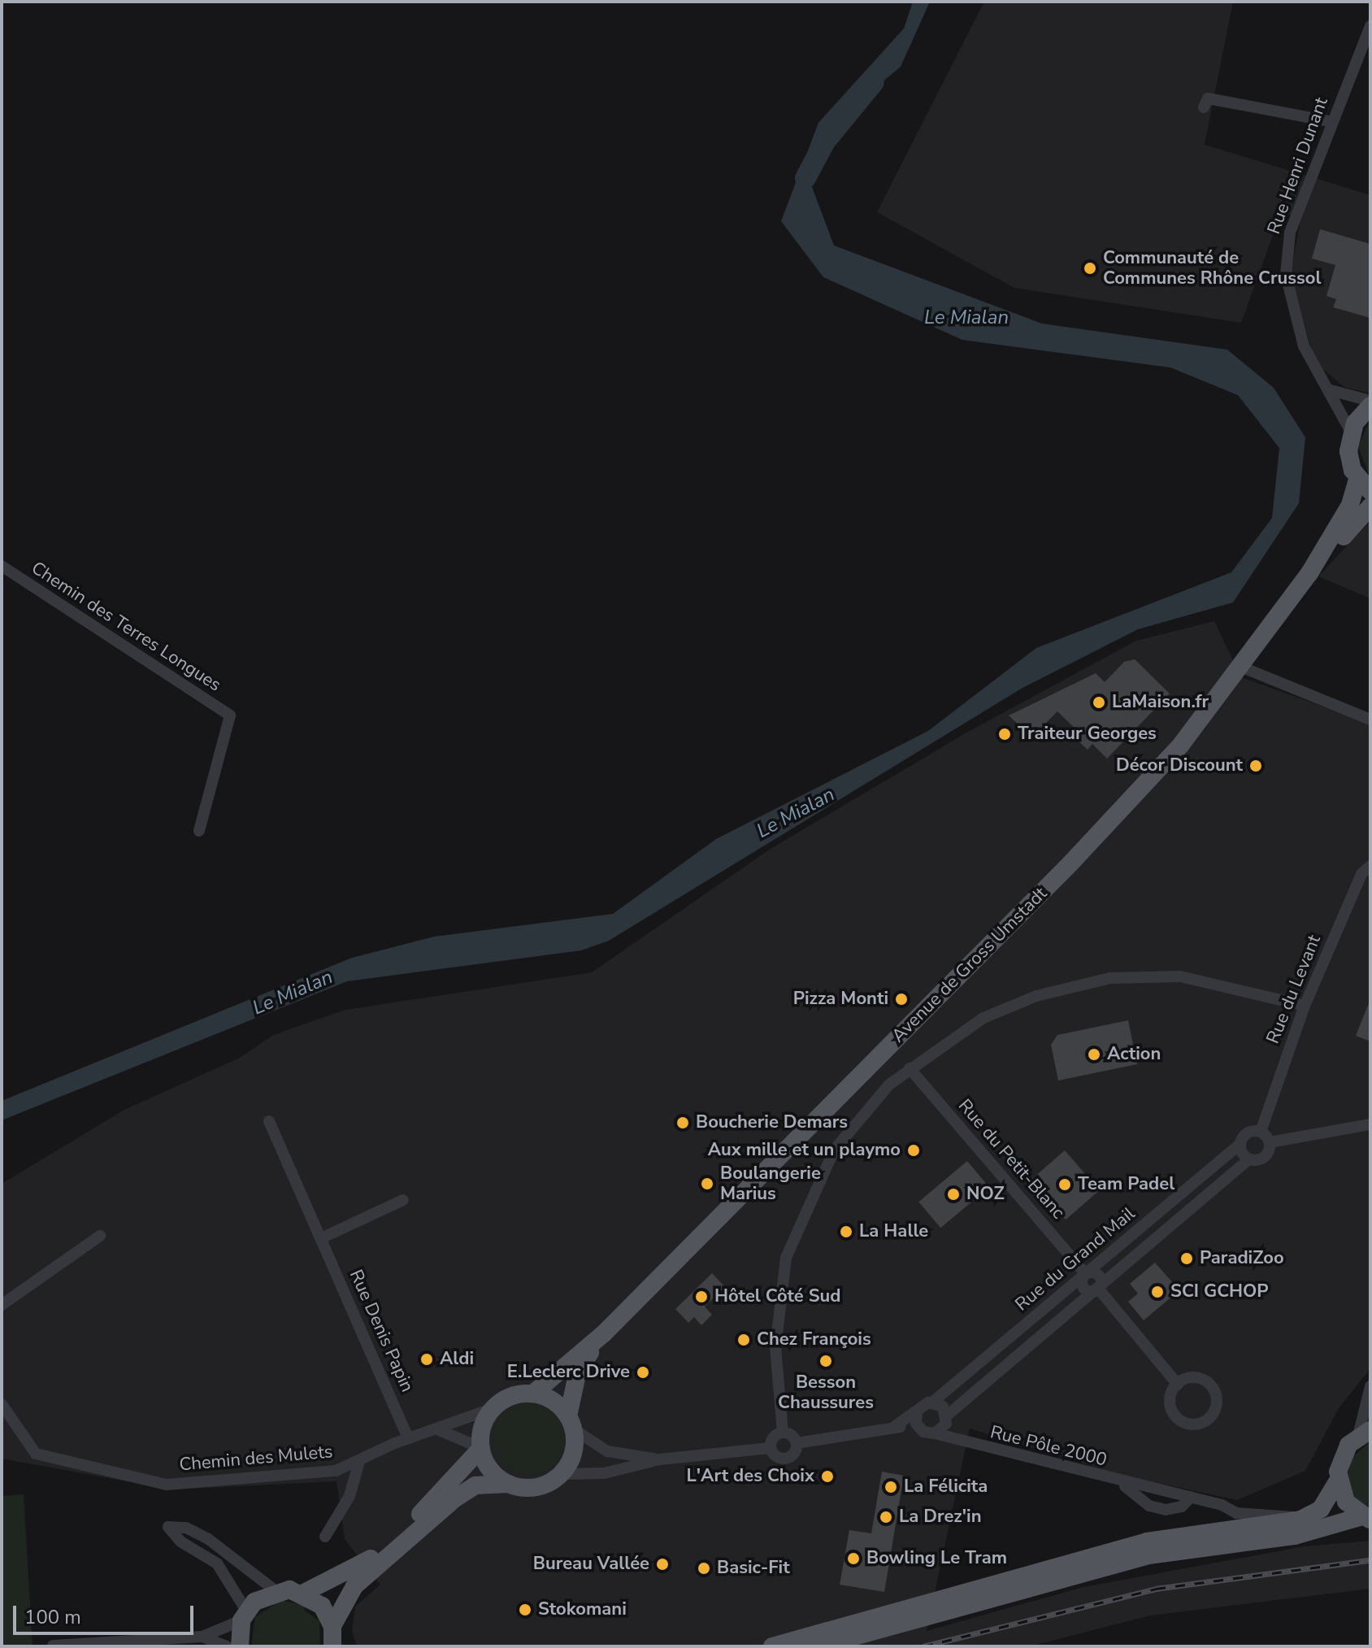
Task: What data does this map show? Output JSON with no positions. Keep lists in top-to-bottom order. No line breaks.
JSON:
{"streets":{"main road":["Avenue de Gross Umstadt"],"street":["Rue Henri Dunant","Chemin des Terres Longues","Rue du Levant","Rue du Petit-Blanc","Rue du Grand Mail","Rue Denis Papin","Rue Pôle 2000","Chemin des Mulets"]},"crossings":[["Avenue de Gross Umstadt","Chemin des Mulets"],["Rue du Levant","Rue du Grand Mail"],["Rue du Petit-Blanc","Rue du Grand Mail"],["Rue du Grand Mail","Rue Pôle 2000"],["Rue Denis Papin","Chemin des Mulets"]],"water":["Le Mialan"],"places":["Communauté de Communes Rhône Crussol","LaMaison.fr","Traiteur Georges","Décor Discount","Pizza Monti","Action","Boucherie Demars","Aux mille et un playmo","Boulangerie Marius","Team Padel","NOZ","La Halle","ParadiZoo","SCI GCHOP","Hôtel Côté Sud","Chez François","Aldi","Besson Chaussures","E.Leclerc Drive","L'Art des Choix","La Félicita","La Drez'in","Bowling Le Tram","Bureau Vallée","Basic-Fit","Stokomani"],"scale_bar":"100 m"}
